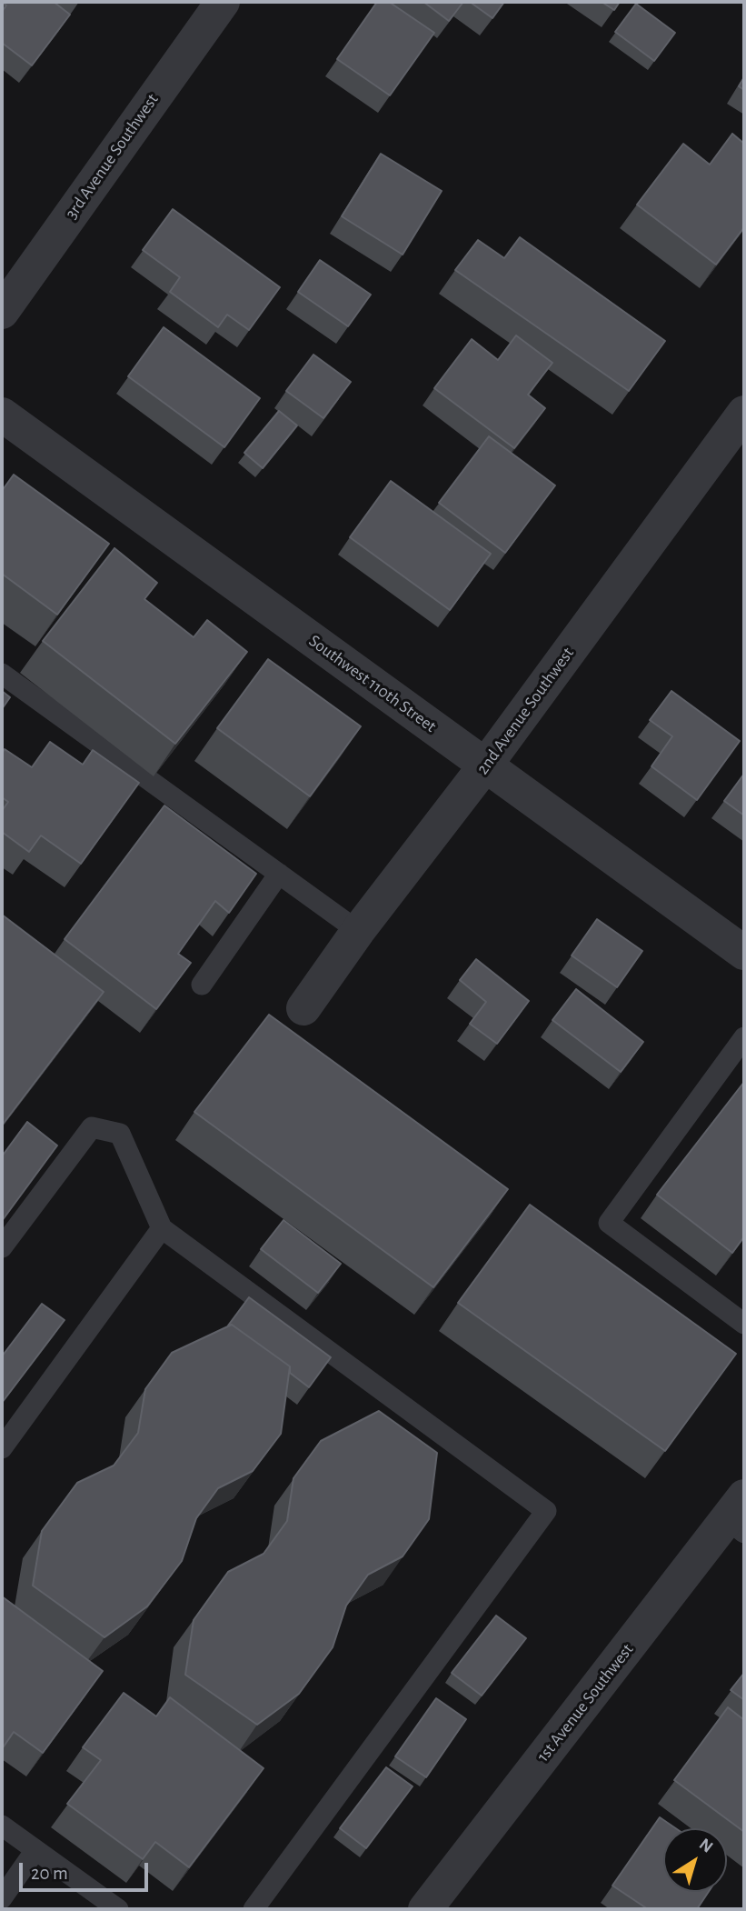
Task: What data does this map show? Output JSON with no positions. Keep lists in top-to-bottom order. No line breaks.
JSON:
{"streets":{"street":["3rd Avenue Southwest","Southwest 110th Street","2nd Avenue Southwest","1st Avenue Southwest"]},"crossings":[["Southwest 110th Street","2nd Avenue Southwest"]],"scale_bar":"20 m","north":"top right"}
